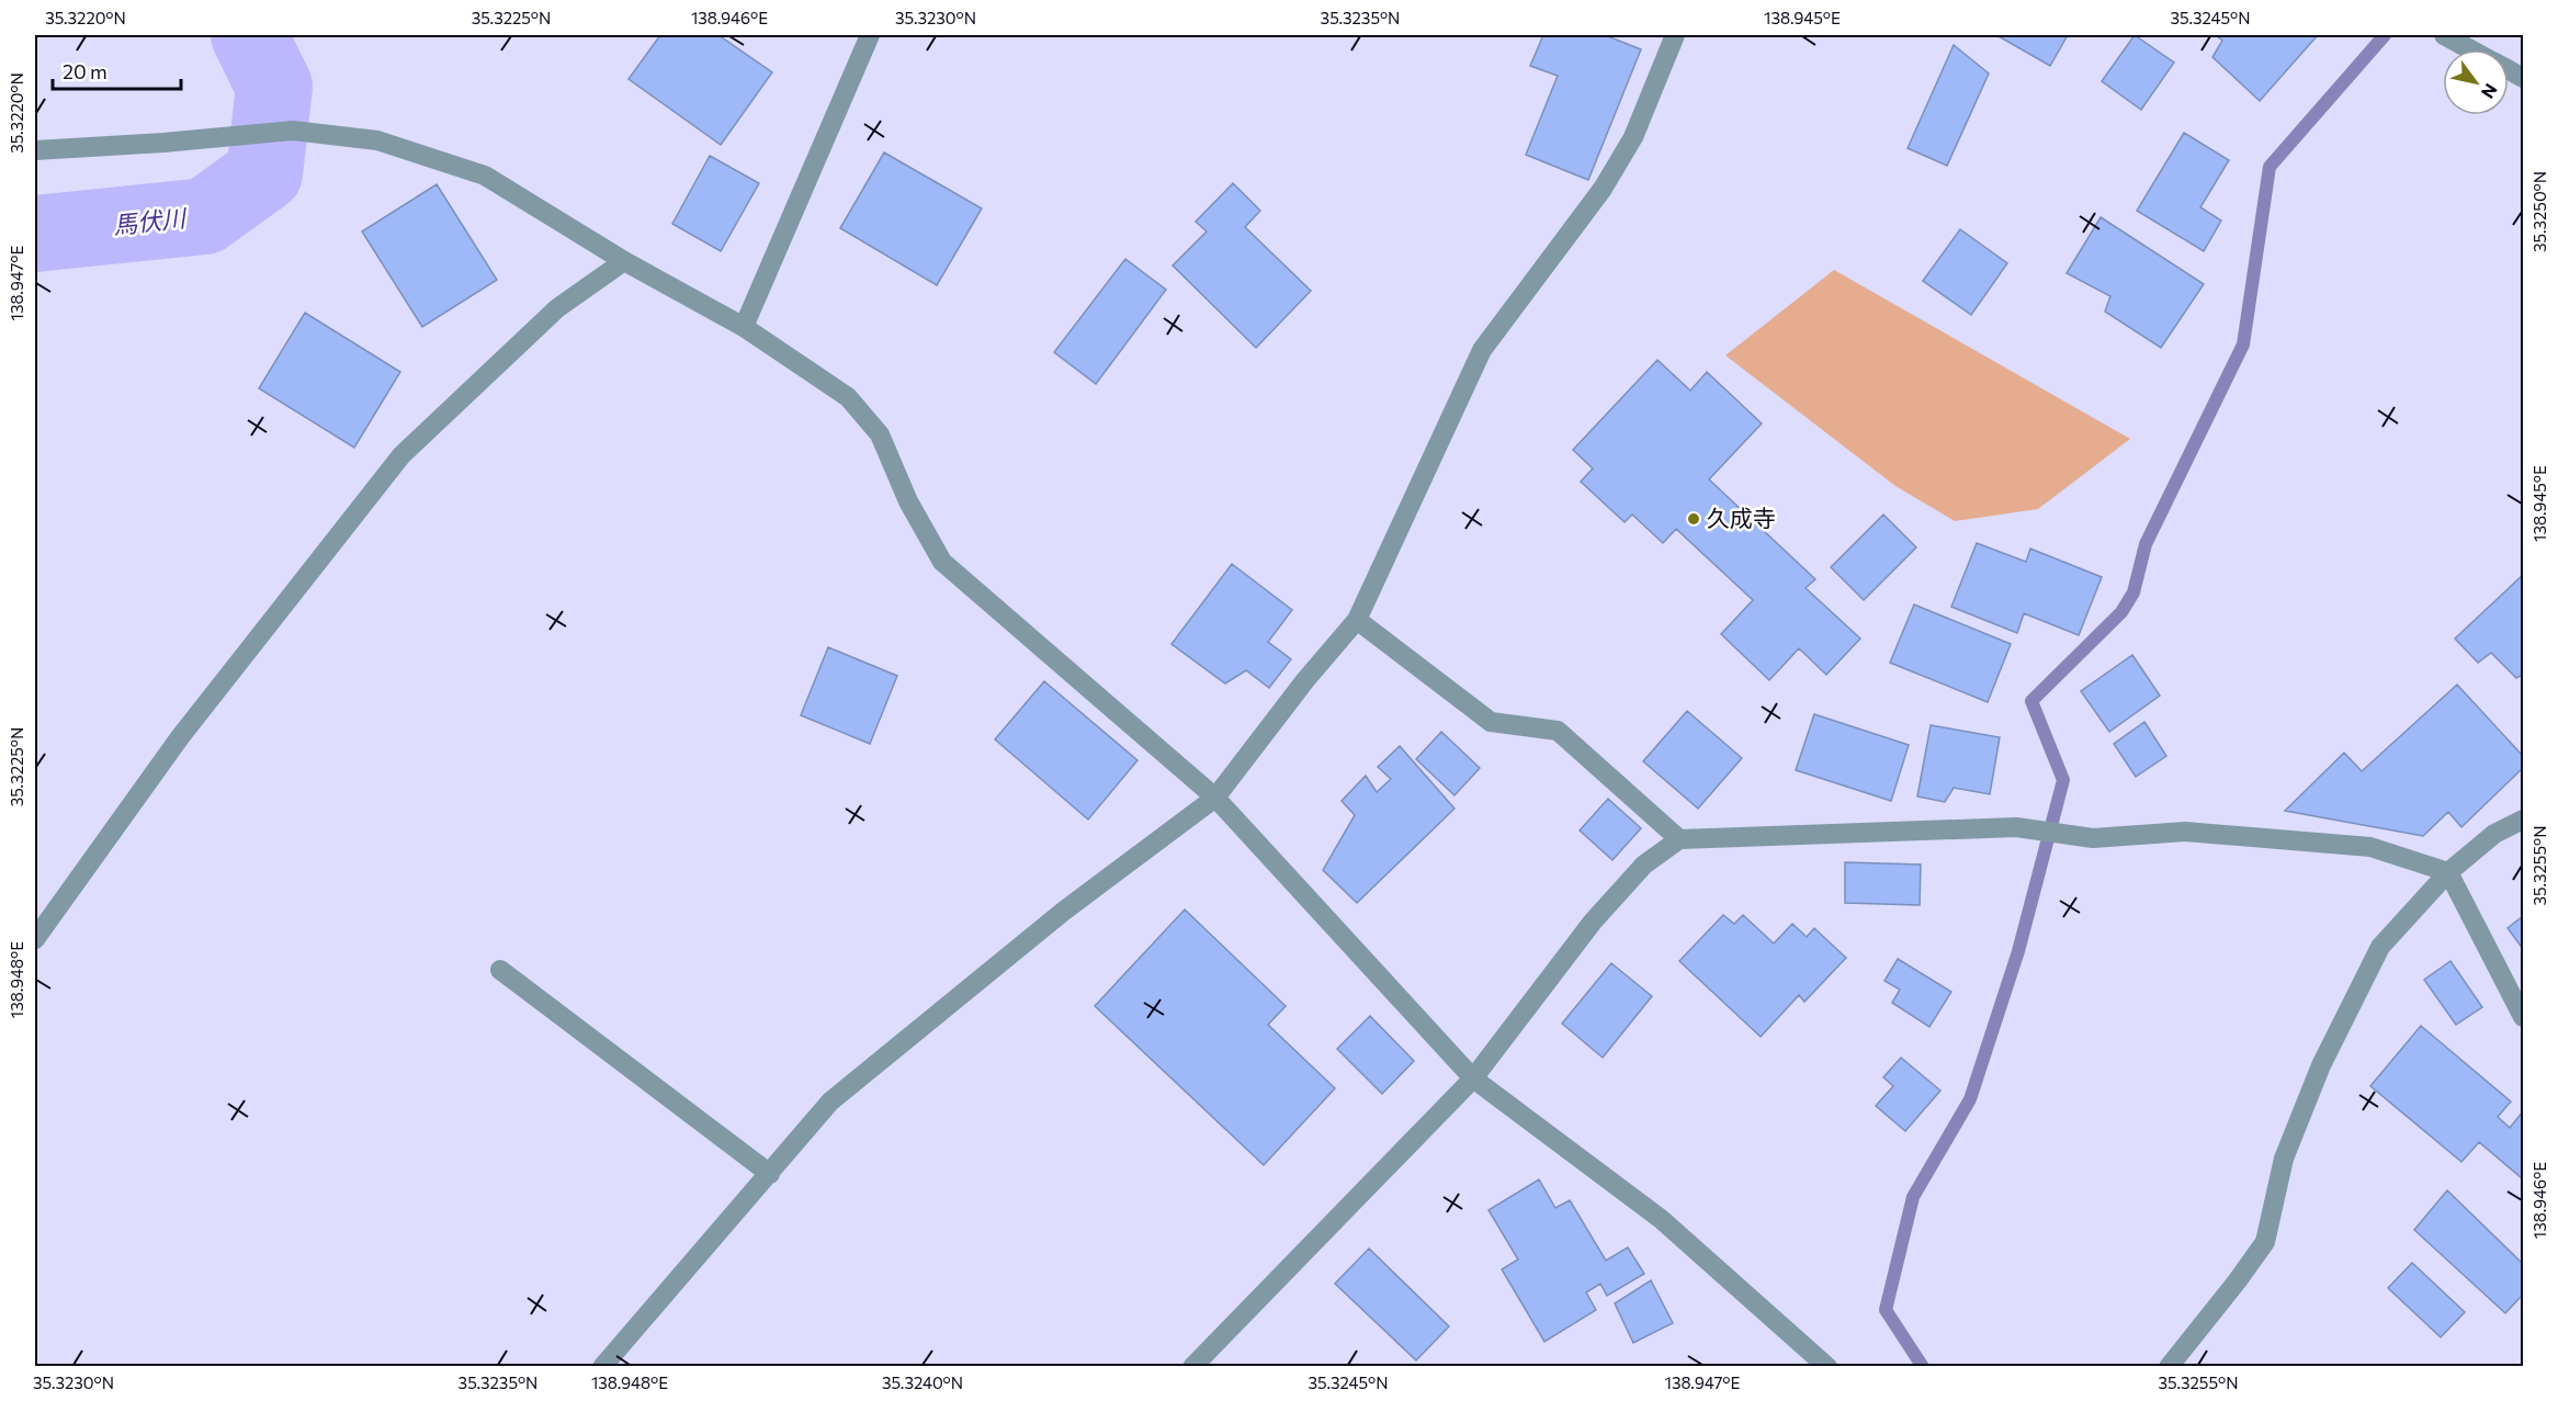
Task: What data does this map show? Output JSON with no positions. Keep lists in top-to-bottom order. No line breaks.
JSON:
{"water":["馬伏川"],"places":["久成寺"],"scale_bar":"20 m","north":"bottom right","coordinates":["35.3220°N","35.3225°N","138.946°E","35.3230°N","35.3235°N","138.945°E","35.3245°N","35.3250°N","138.947°E","35.3255°N","138.948°E","35.3240°N"]}
